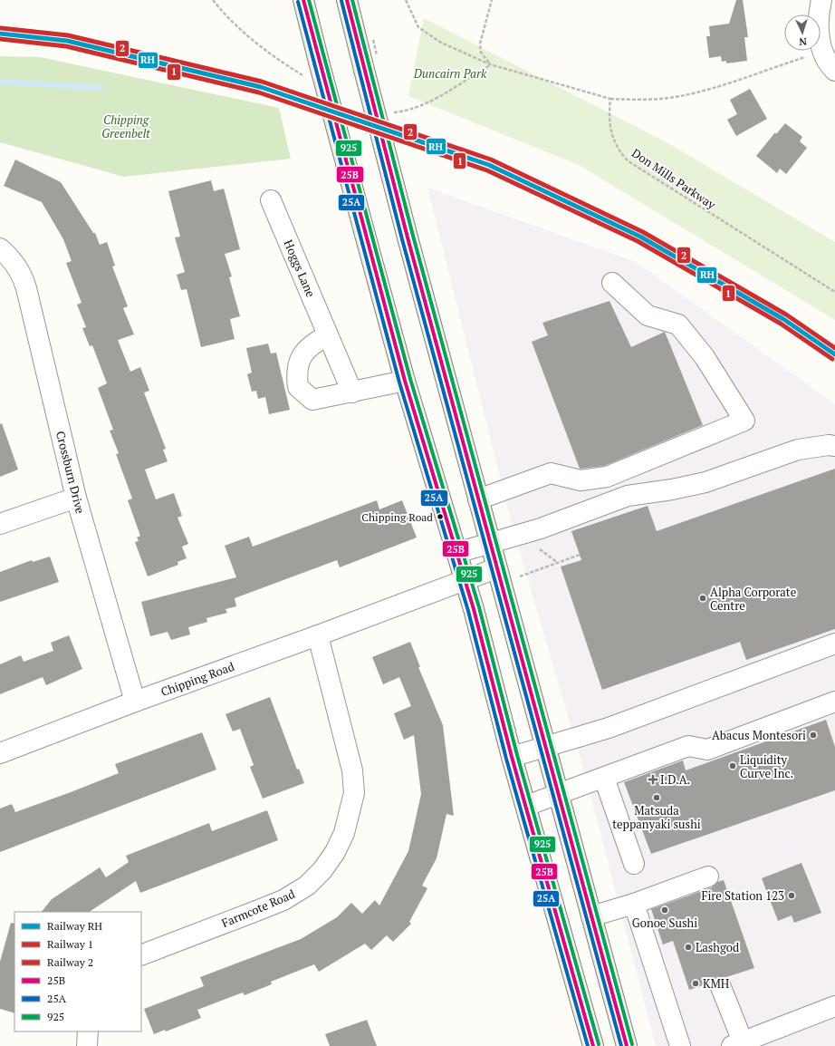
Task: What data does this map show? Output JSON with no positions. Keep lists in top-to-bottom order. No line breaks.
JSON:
{"streets":{"street":["Hoggs Lane","Crossburn Drive","Chipping Road","Farmcote Road"],"path":["Don Mills Parkway"]},"crossings":[["Crossburn Drive","Chipping Road"],["Chipping Road","Farmcote Road"]],"parks":["Duncairn Park","Chipping Greenbelt"],"places":{"other":["Chipping Road","Alpha Corporate Centre","Abacus Montesori","Liquidity Curve Inc.","Matsuda teppanyaki sushi","Fire Station 123","Gonoe Sushi","Lashgod","KMH"],"health":["I.D.A."]},"lines":["transit line 25B","transit line 925","transit line 25A","rail line 2","rail line RH","rail line 1"],"legend":["Railway RH","Railway 1","Railway 2","25B","25A","925"],"north":"bottom"}
